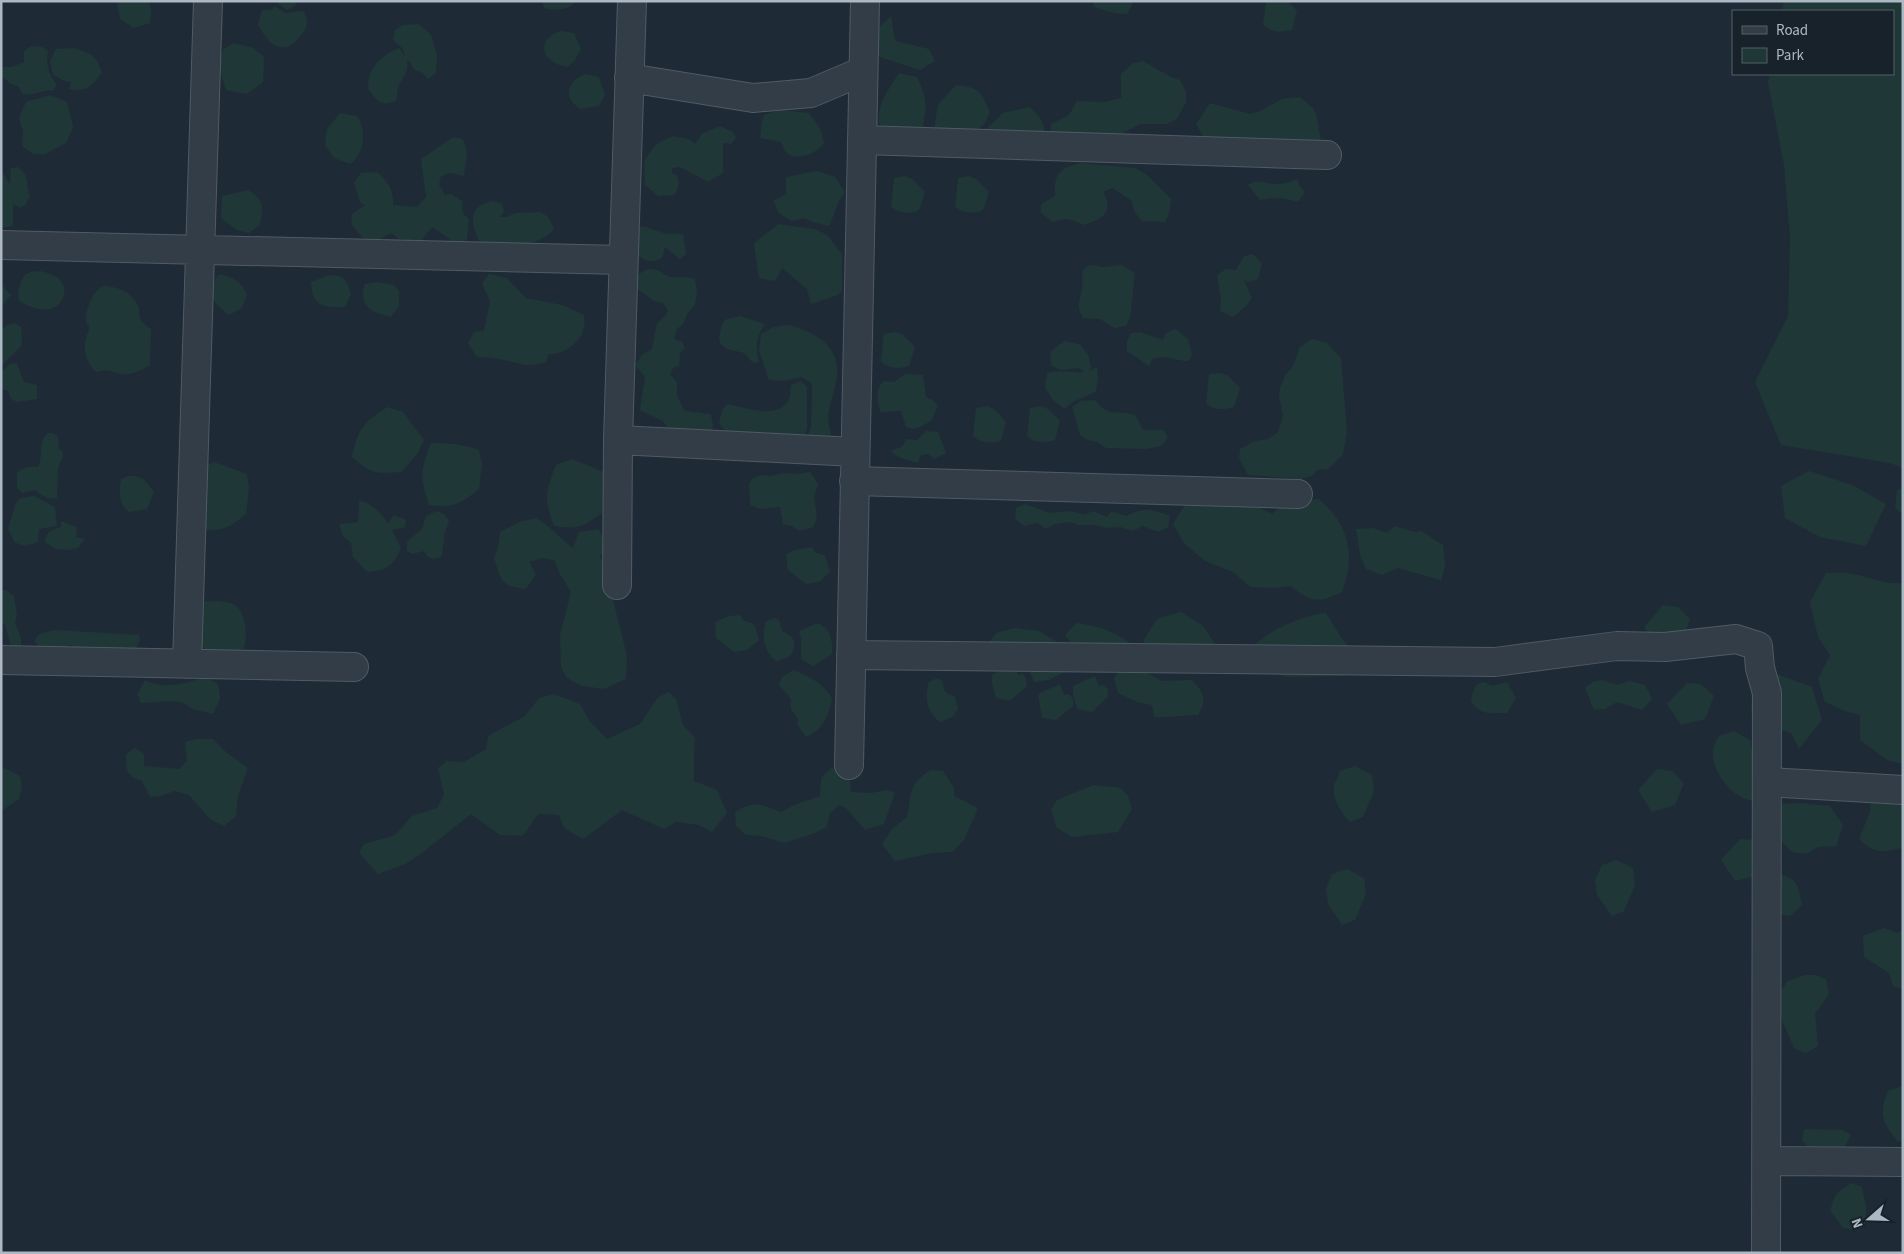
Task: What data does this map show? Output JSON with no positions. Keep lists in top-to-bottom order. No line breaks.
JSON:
{"legend":["Road","Park"],"north":"left"}
